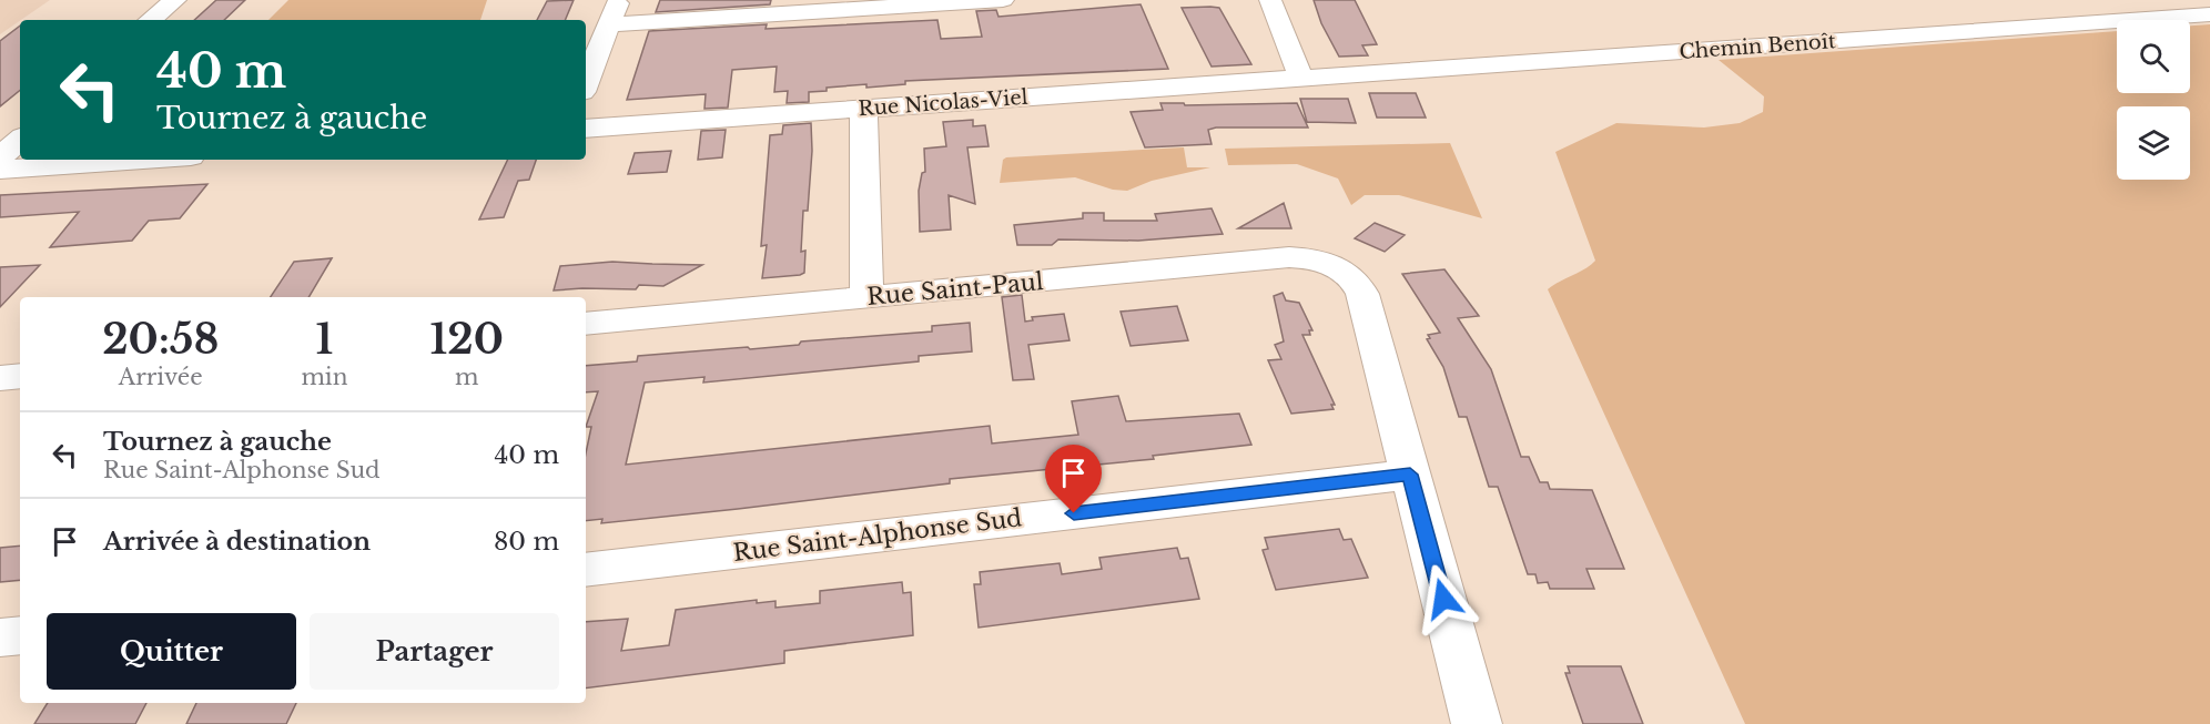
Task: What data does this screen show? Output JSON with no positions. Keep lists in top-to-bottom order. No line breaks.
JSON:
{"streets":{"street":["Chemin Benoît","Rue Nicolas-Viel","Rue Saint-Paul","Rue Saint-Alphonse Sud"]},"crossings":[["Chemin Benoît","Rue Nicolas-Viel"],["Rue Saint-Paul","Rue Saint-Alphonse Sud"]],"page":{"turn":["40 m","Tournez à gauche"],"eta":["20:58","Arrivée","1","min","120","m"],"list":[{"name":"Tournez à gauche","note":"Rue Saint-Alphonse Sud","value":"40 m"},{"name":"Arrivée à destination","value":"80 m"}],"buttons":["Quitter","Partager"]}}
